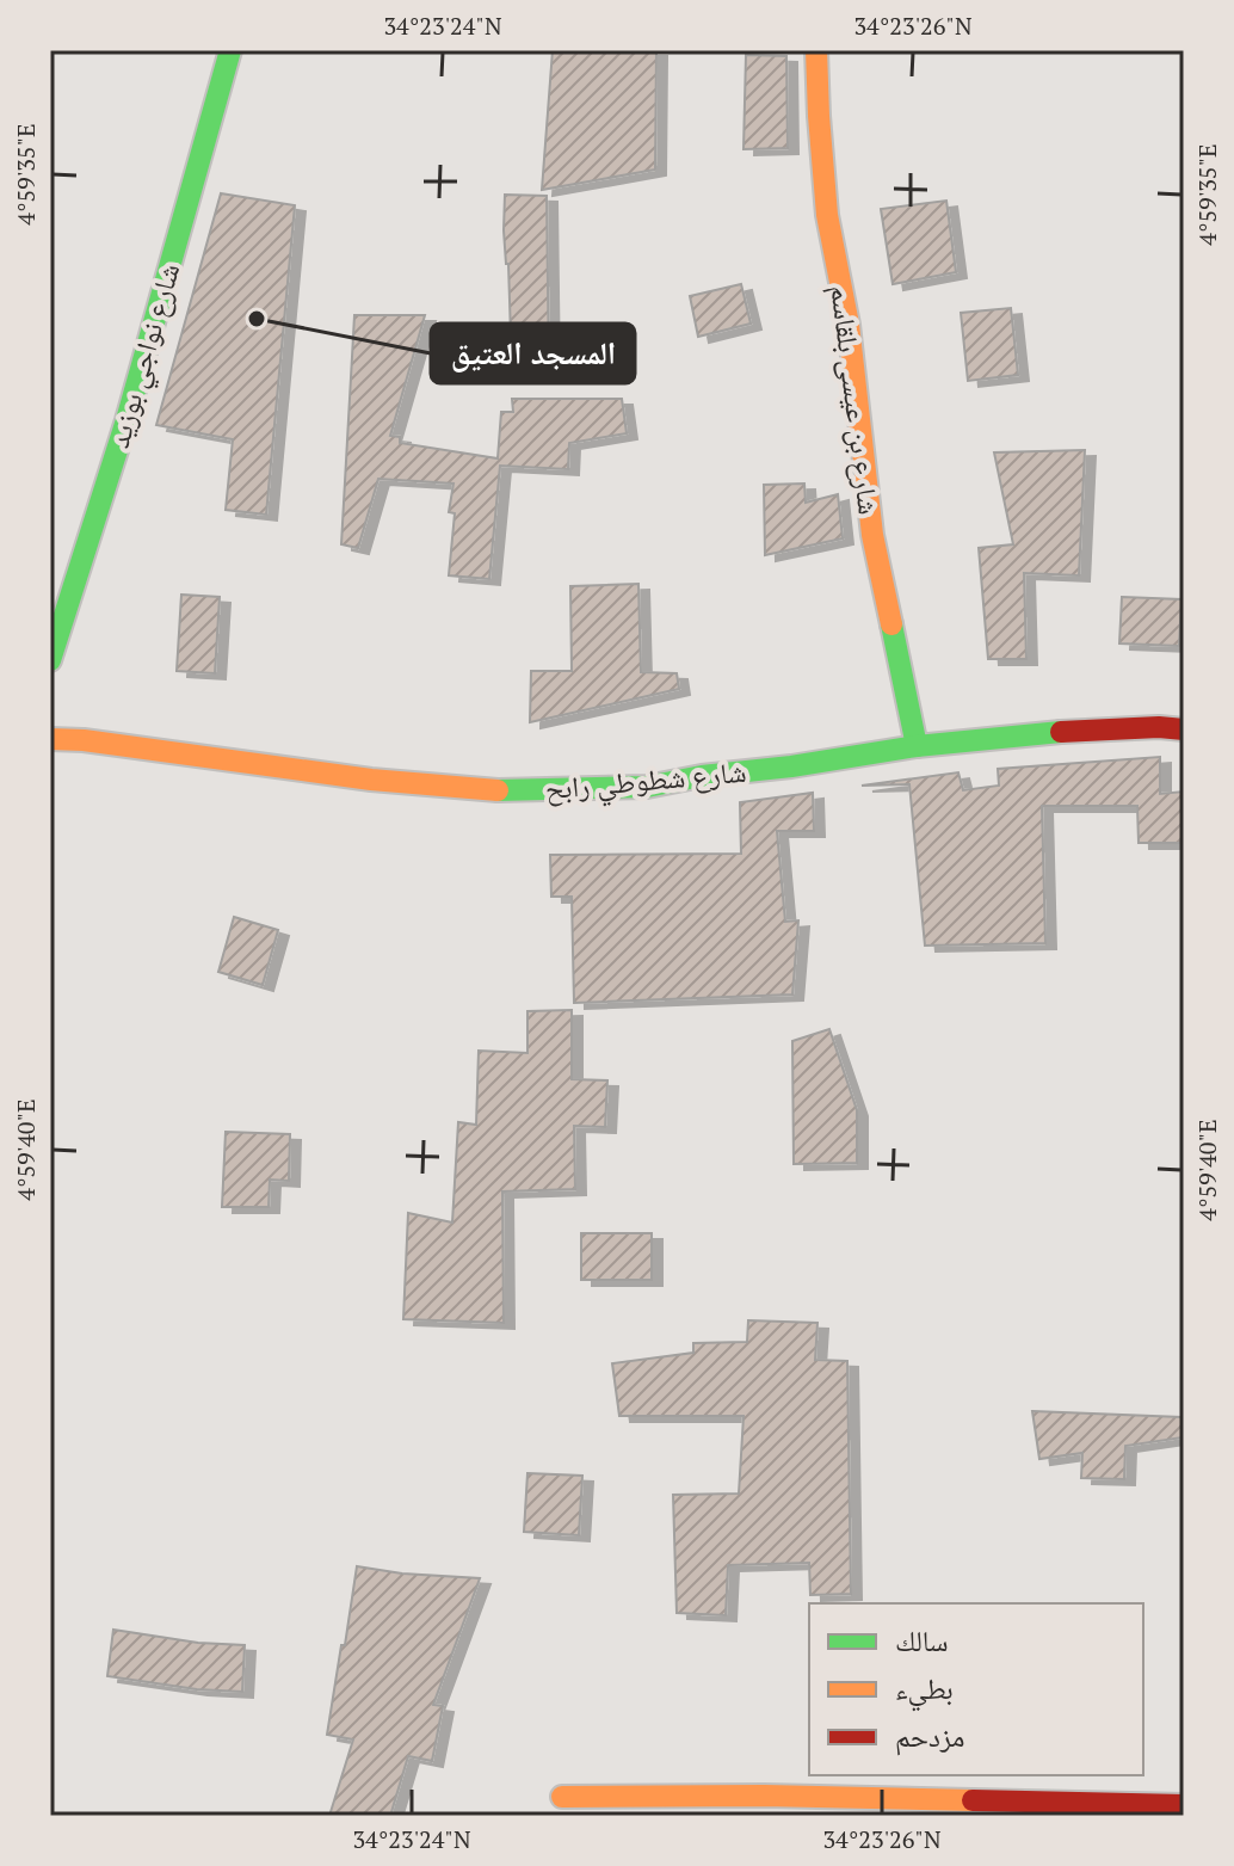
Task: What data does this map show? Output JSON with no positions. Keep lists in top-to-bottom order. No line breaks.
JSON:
{"streets":{"street":["شارع نواجي بوزيد","شارع بن عيسى بلقاسم","شارع شطوطي رابح"]},"crossings":[["شارع بن عيسى بلقاسم","شارع شطوطي رابح"]],"places":["المسجد العتيق"],"legend":["سالك","بطيء","مزدحم"],"coordinates":["34°23'24\"N","34°23'26\"N","4°59'35\"E","4°59'40\"E"]}
